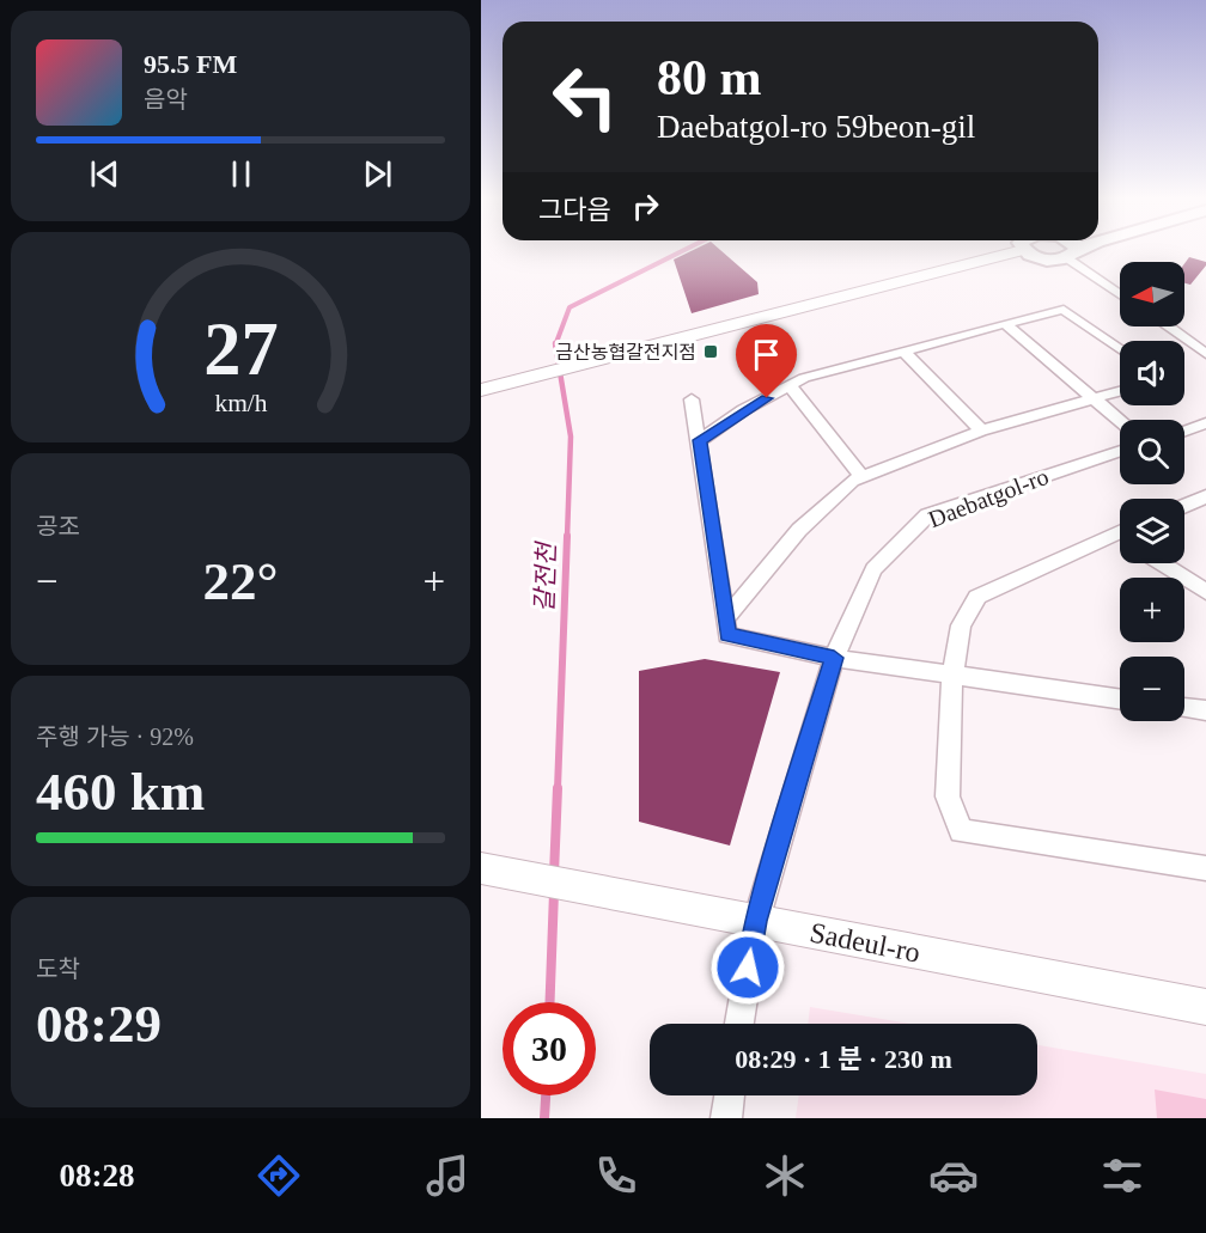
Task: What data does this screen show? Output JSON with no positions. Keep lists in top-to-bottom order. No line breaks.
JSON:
{"streets":{"street":["Daebatgol-ro","Sadeul-ro"]},"crossings":[["Daebatgol-ro","Sadeul-ro"]],"water":["갈전천"],"places":{"transit":["금산농협갈전지점"]},"north":"left","page":{"turn":["80 m","Daebatgol-ro 59beon-gil"],"song":["95.5 FM","음악"],"then":"그다음","map_buttons":["+","−"],"tile":["공조",["주행 가능 · 92%","460 km"],["도착","08:29"]],"heat":["−","22°","+"],"limit":"30","trip":"08:29 · 1 분 · 230 m","tabs":"08:28","gauge":["27","km/h"]}}
